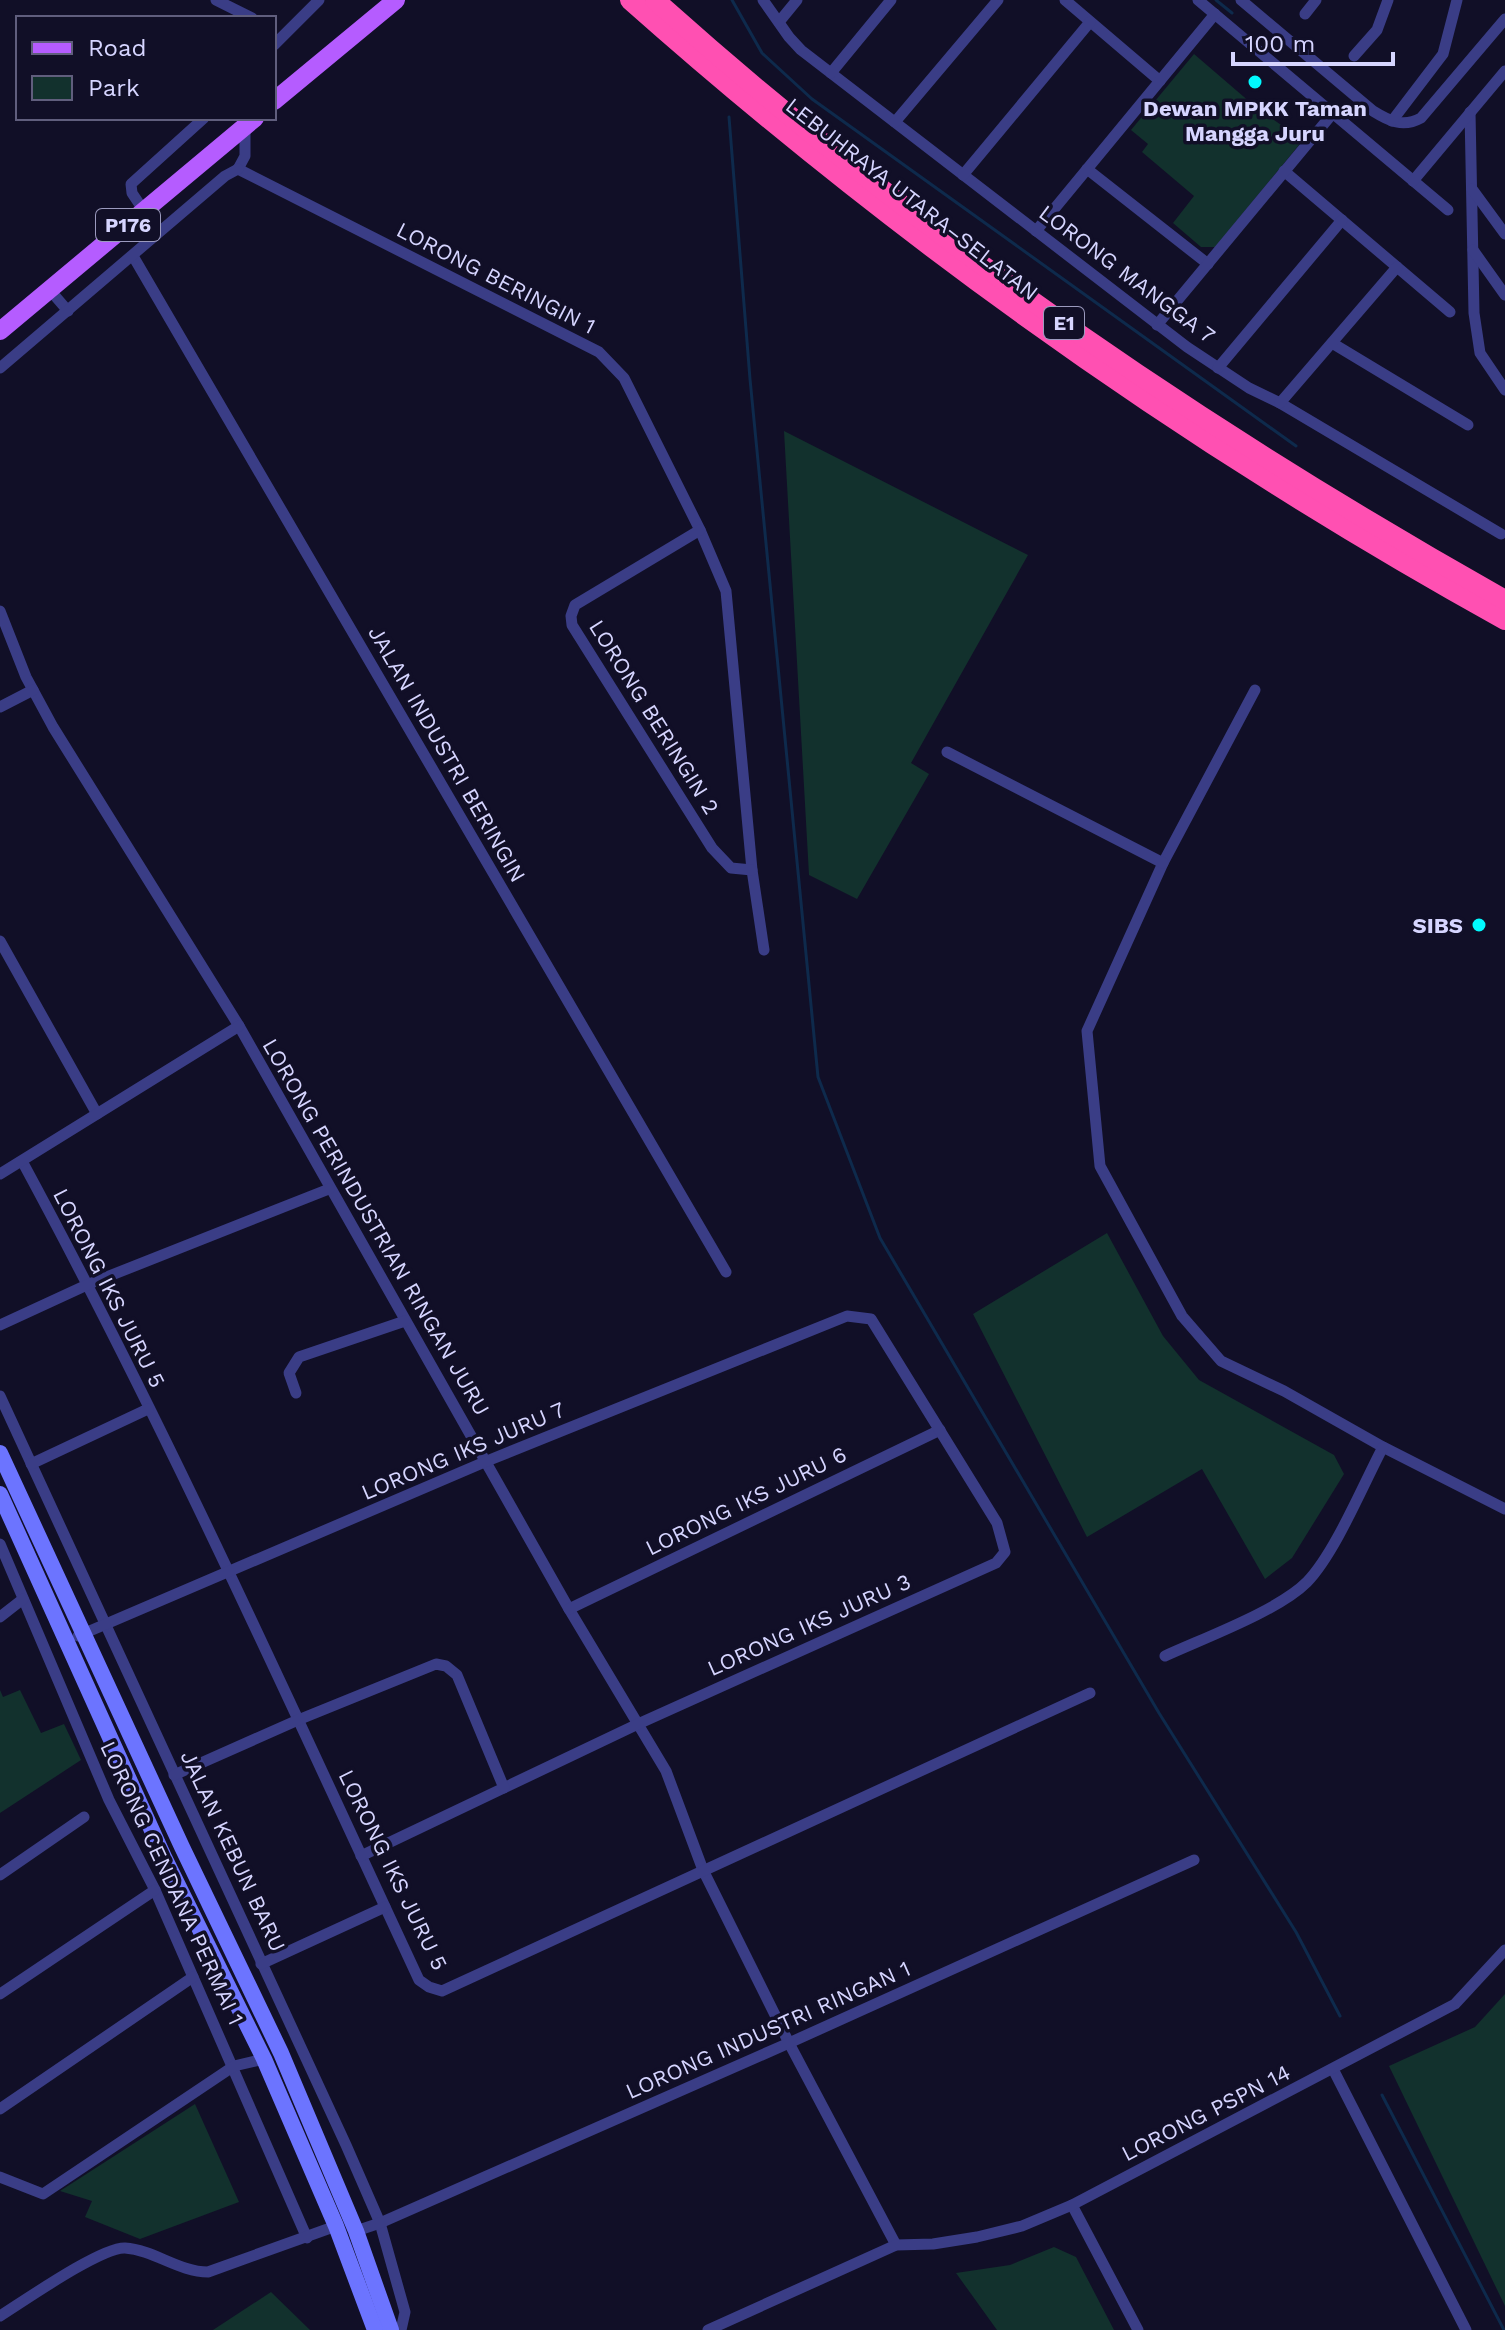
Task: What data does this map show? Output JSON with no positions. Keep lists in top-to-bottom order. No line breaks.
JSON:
{"streets":{"highway":["LEBUHRAYA UTARA–SELATAN","E1"],"main road":["P176"],"street":["LORONG MANGGA 7","LORONG BERINGIN 1","LORONG BERINGIN 2","JALAN INDUSTRI BERINGIN","LORONG PERINDUSTRIAN RINGAN JURU","LORONG IKS JURU 5","LORONG IKS JURU 7","LORONG IKS JURU 6","LORONG IKS JURU 3","JALAN KEBUN BARU","LORONG CENDANA PERMAI 1","LORONG INDUSTRI RINGAN 1","LORONG PSPN 14"]},"crossings":[["LORONG BERINGIN 1","LORONG BERINGIN 2"],["LORONG PERINDUSTRIAN RINGAN JURU","LORONG IKS JURU 5"],["LORONG PERINDUSTRIAN RINGAN JURU","LORONG IKS JURU 7"],["LORONG PERINDUSTRIAN RINGAN JURU","LORONG IKS JURU 6"],["LORONG PERINDUSTRIAN RINGAN JURU","LORONG IKS JURU 3"],["LORONG PERINDUSTRIAN RINGAN JURU","LORONG INDUSTRI RINGAN 1"],["LORONG PERINDUSTRIAN RINGAN JURU","LORONG PSPN 14"],["LORONG IKS JURU 5","LORONG IKS JURU 7"],["LORONG IKS JURU 5","LORONG IKS JURU 3"],["LORONG IKS JURU 7","LORONG IKS JURU 6"],["LORONG IKS JURU 7","LORONG IKS JURU 3"],["LORONG IKS JURU 7","JALAN KEBUN BARU"],["LORONG IKS JURU 6","LORONG IKS JURU 3"],["JALAN KEBUN BARU","LORONG INDUSTRI RINGAN 1"]],"places":["Dewan MPKK Taman Mangga Juru","SIBS"],"legend":["Road","Park"],"scale_bar":"100 m"}
